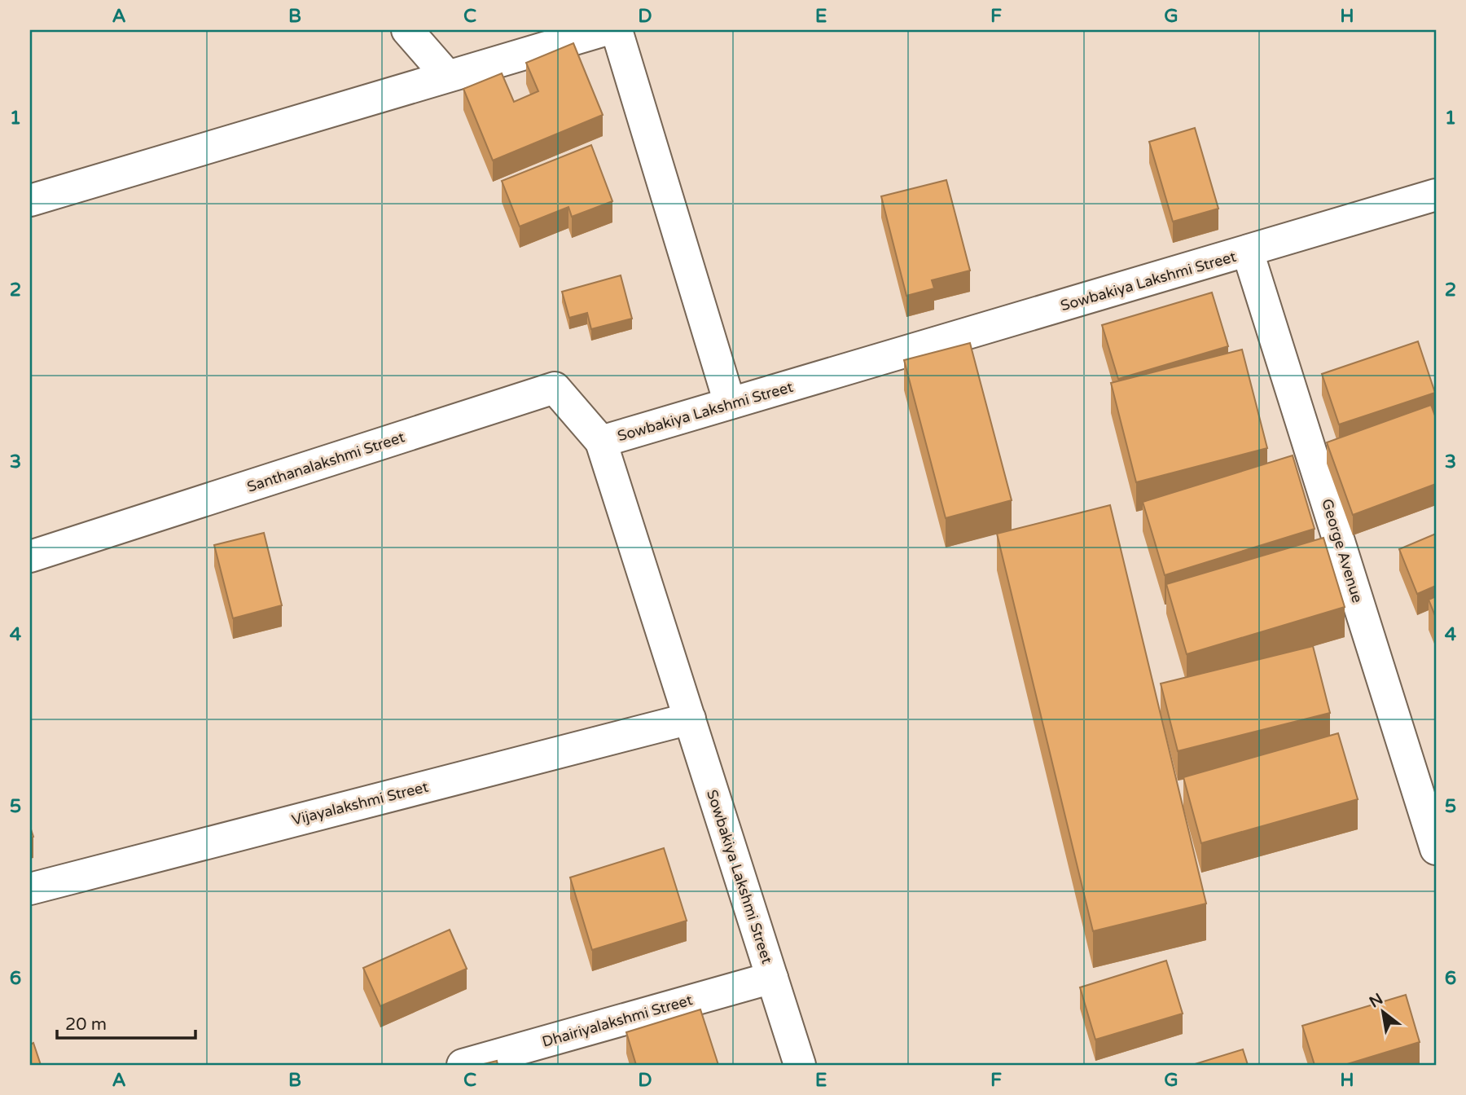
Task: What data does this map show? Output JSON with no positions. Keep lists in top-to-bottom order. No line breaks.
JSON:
{"streets":{"street":["Sowbakiya Lakshmi Street","Santhanalakshmi Street","George Avenue","Vijayalakshmi Street","Dhairiyalakshmi Street"]},"crossings":[["Sowbakiya Lakshmi Street","Santhanalakshmi Street"],["Sowbakiya Lakshmi Street","George Avenue"],["Sowbakiya Lakshmi Street","Vijayalakshmi Street"],["Sowbakiya Lakshmi Street","Dhairiyalakshmi Street"]],"scale_bar":"20 m","north":"top left","grid":{"columns":["A","B","C","D","E","F","G","H"],"rows":["1","2","3","4","5","6"]}}
